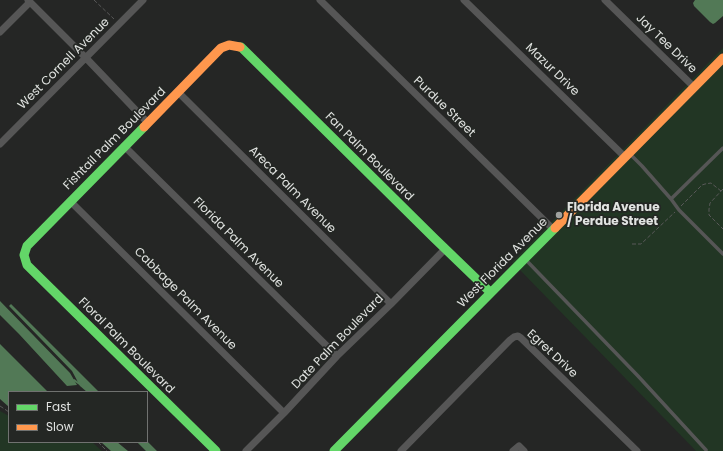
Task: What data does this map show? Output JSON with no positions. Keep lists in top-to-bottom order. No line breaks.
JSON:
{"streets":{"street":["Jay Tee Drive","West Cornell Avenue","Mazur Drive","Purdue Street","Fishtail Palm Boulevard","Fan Palm Boulevard","Areca Palm Avenue","Florida Palm Avenue","West Florida Avenue","Cabbage Palm Avenue","Date Palm Boulevard","Floral Palm Boulevard","Egret Drive"]},"crossings":[["Jay Tee Drive","West Florida Avenue"],["Mazur Drive","West Florida Avenue"],["Purdue Street","West Florida Avenue"],["Fishtail Palm Boulevard","Fan Palm Boulevard"],["Fishtail Palm Boulevard","Areca Palm Avenue"],["Fishtail Palm Boulevard","Florida Palm Avenue"],["Fishtail Palm Boulevard","Cabbage Palm Avenue"],["Fishtail Palm Boulevard","Floral Palm Boulevard"],["Fan Palm Boulevard","West Florida Avenue"],["Fan Palm Boulevard","Date Palm Boulevard"],["Areca Palm Avenue","Date Palm Boulevard"],["Florida Palm Avenue","Date Palm Boulevard"],["Cabbage Palm Avenue","Date Palm Boulevard"]],"places":["Florida Avenue / Perdue Street"],"legend":["Fast","Slow"]}
